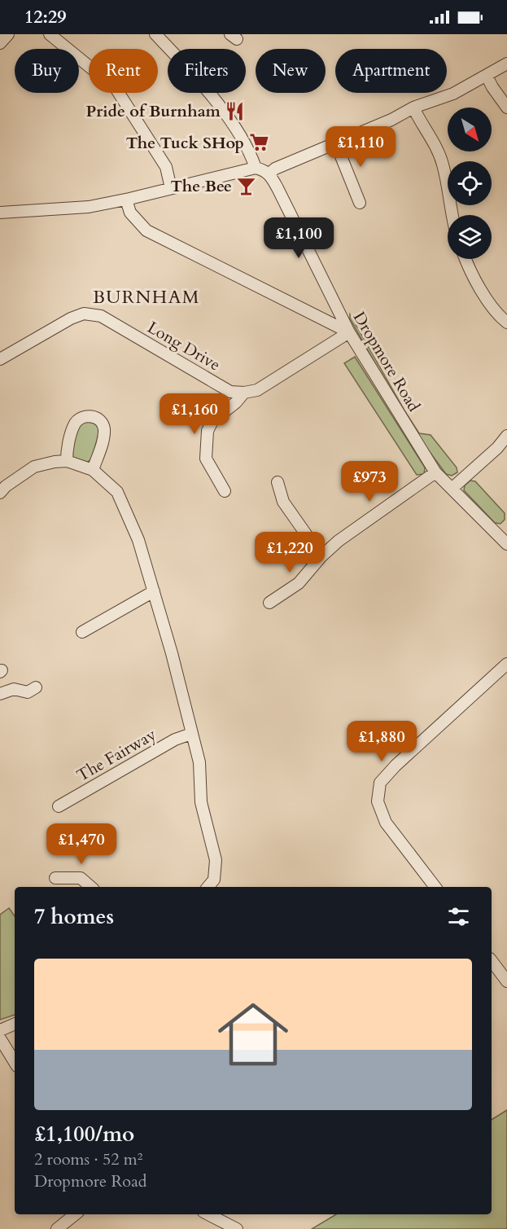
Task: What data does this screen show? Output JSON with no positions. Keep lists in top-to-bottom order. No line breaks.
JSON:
{"streets":{"street":["Long Drive","Dropmore Road","The Fairway"]},"districts":["BURNHAM"],"places":{"restaurant":["Pride of Burnham"],"supermarket":["The Tuck SHop"],"bar":["The Bee"]},"north":"bottom right","page":{"status":"12:29","chip":["Buy","Rent","Filters","New","Apartment"],"price":["£1,110","£1,100","£1,160","£973","£1,220","£1,880","£1,470"],"heading":"7 homes","list":[{"name":"£1,100/mo","note":"2 rooms · 52 m² · Dropmore Road"}]}}
